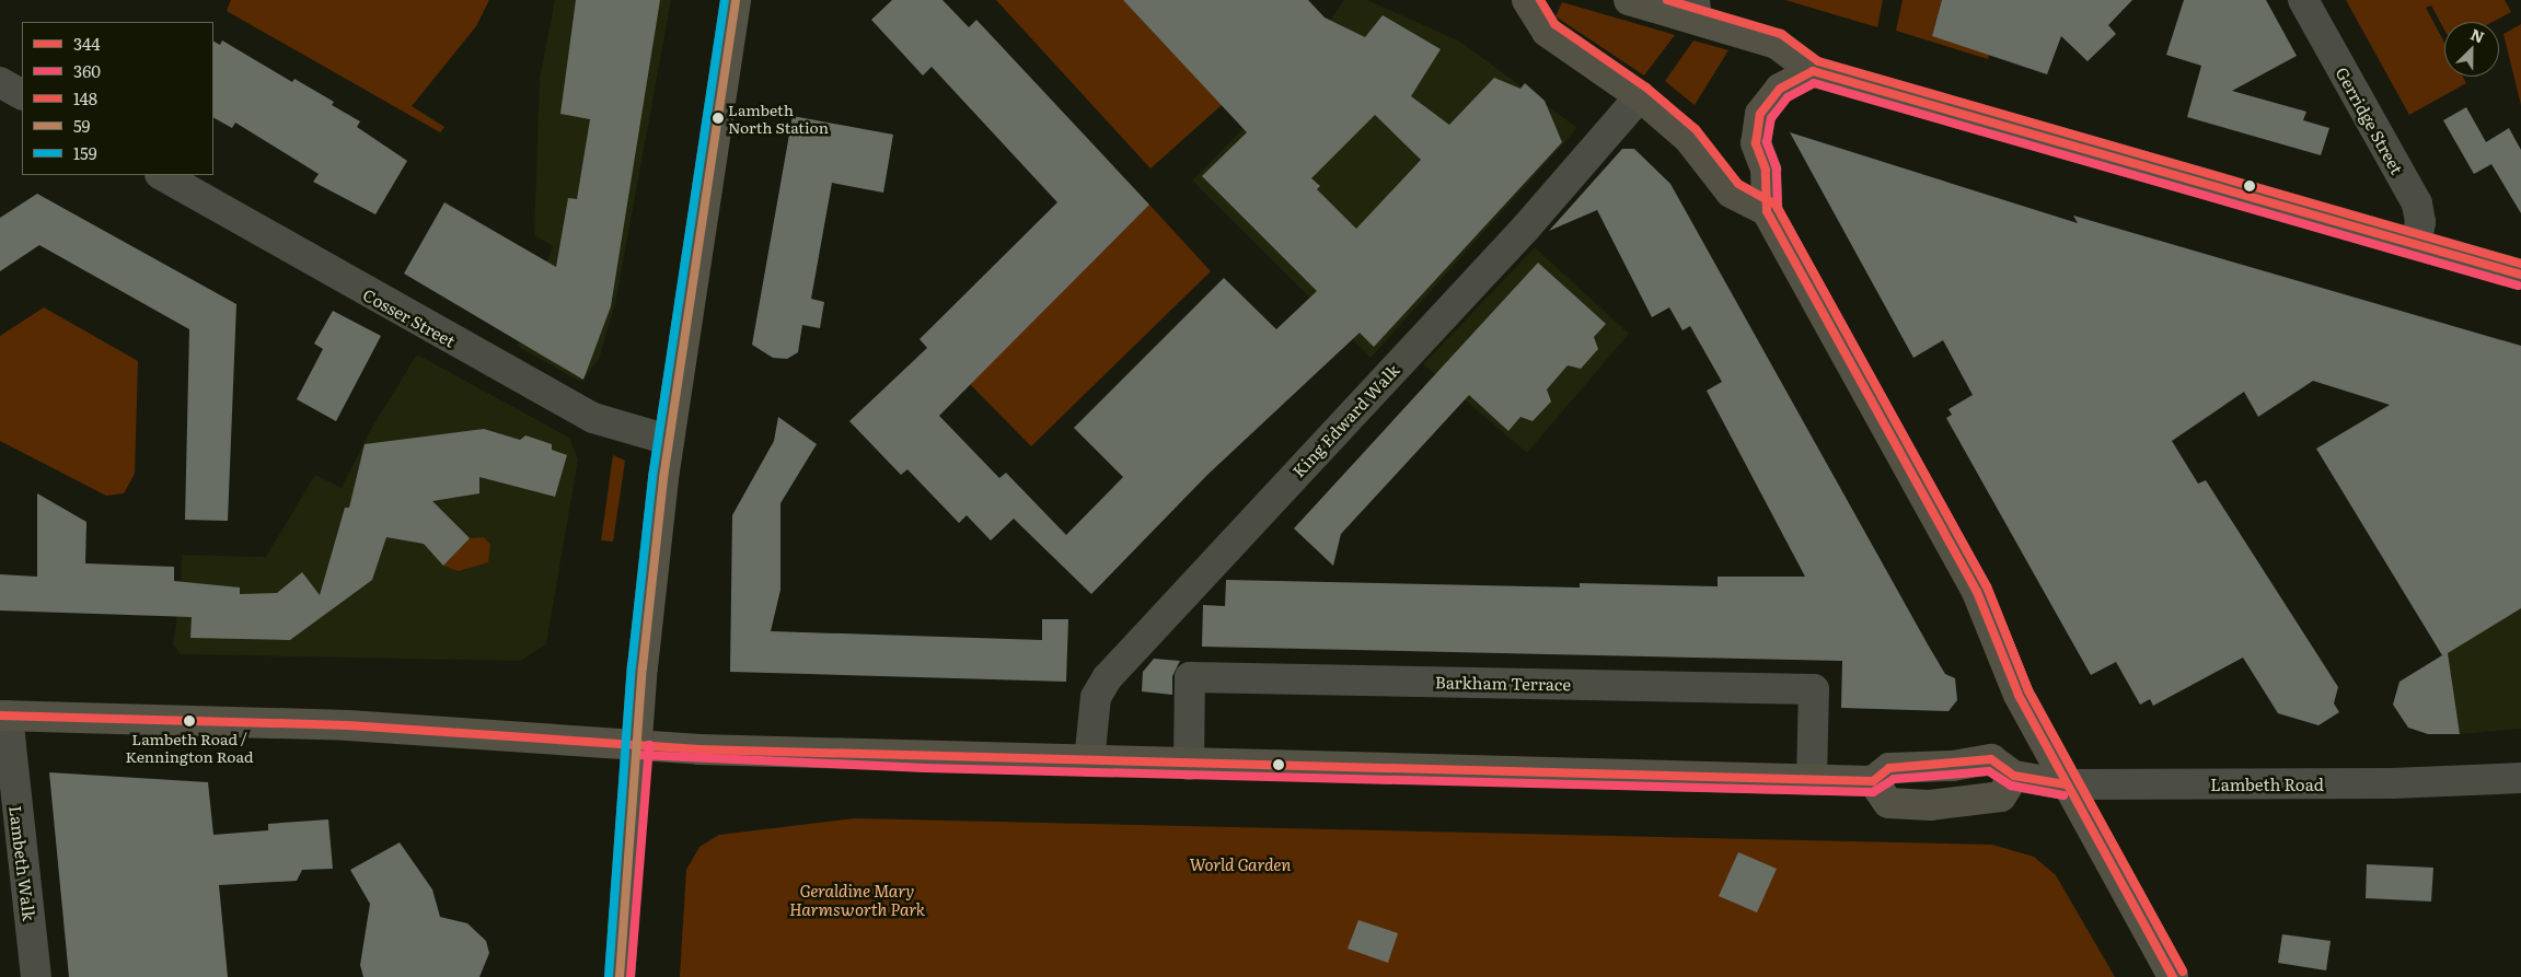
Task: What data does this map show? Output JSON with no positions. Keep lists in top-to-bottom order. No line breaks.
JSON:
{"streets":{"main road":["Lambeth Road"],"street":["Gerridge Street","Cosser Street","King Edward Walk","Barkham Terrace","Lambeth Walk"]},"parks":["World Garden","Geraldine Mary Harmsworth Park"],"places":["Lambeth North Station","Lambeth Road / Kennington Road"],"lines":["transit line 148","transit line 59","transit line 159","transit line 344","transit line 360"],"legend":["344","360","148","59","159"],"north":"top right"}
